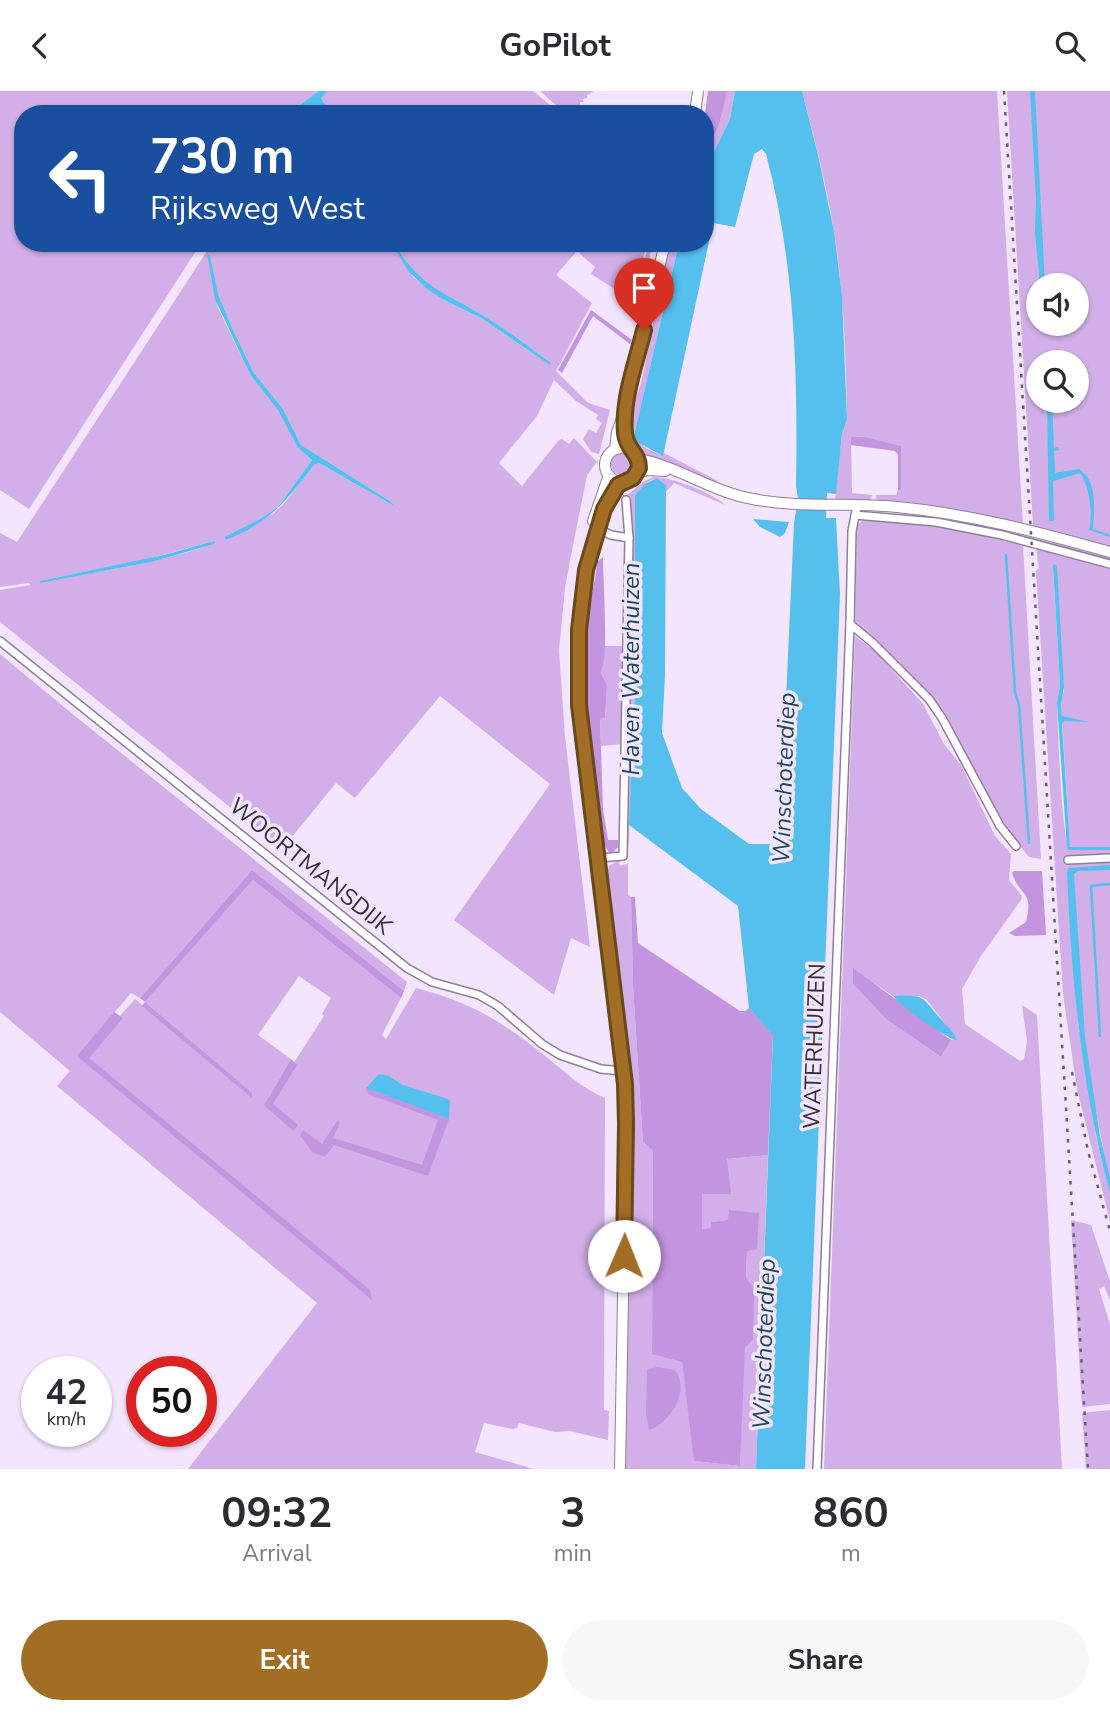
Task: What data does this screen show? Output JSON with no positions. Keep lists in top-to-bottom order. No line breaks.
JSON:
{"streets":{"street":["WOORTMANSDIJK","WATERHUIZEN"]},"water":["Haven Waterhuizen","Winschoterdiep"],"page":{"header":"GoPilot","turn":["730 m","Rijksweg West"],"speed":"42 km/h","limit":"50","eta":["09:32","Arrival","3","min","860","m"],"buttons":["Exit","Share"]}}
